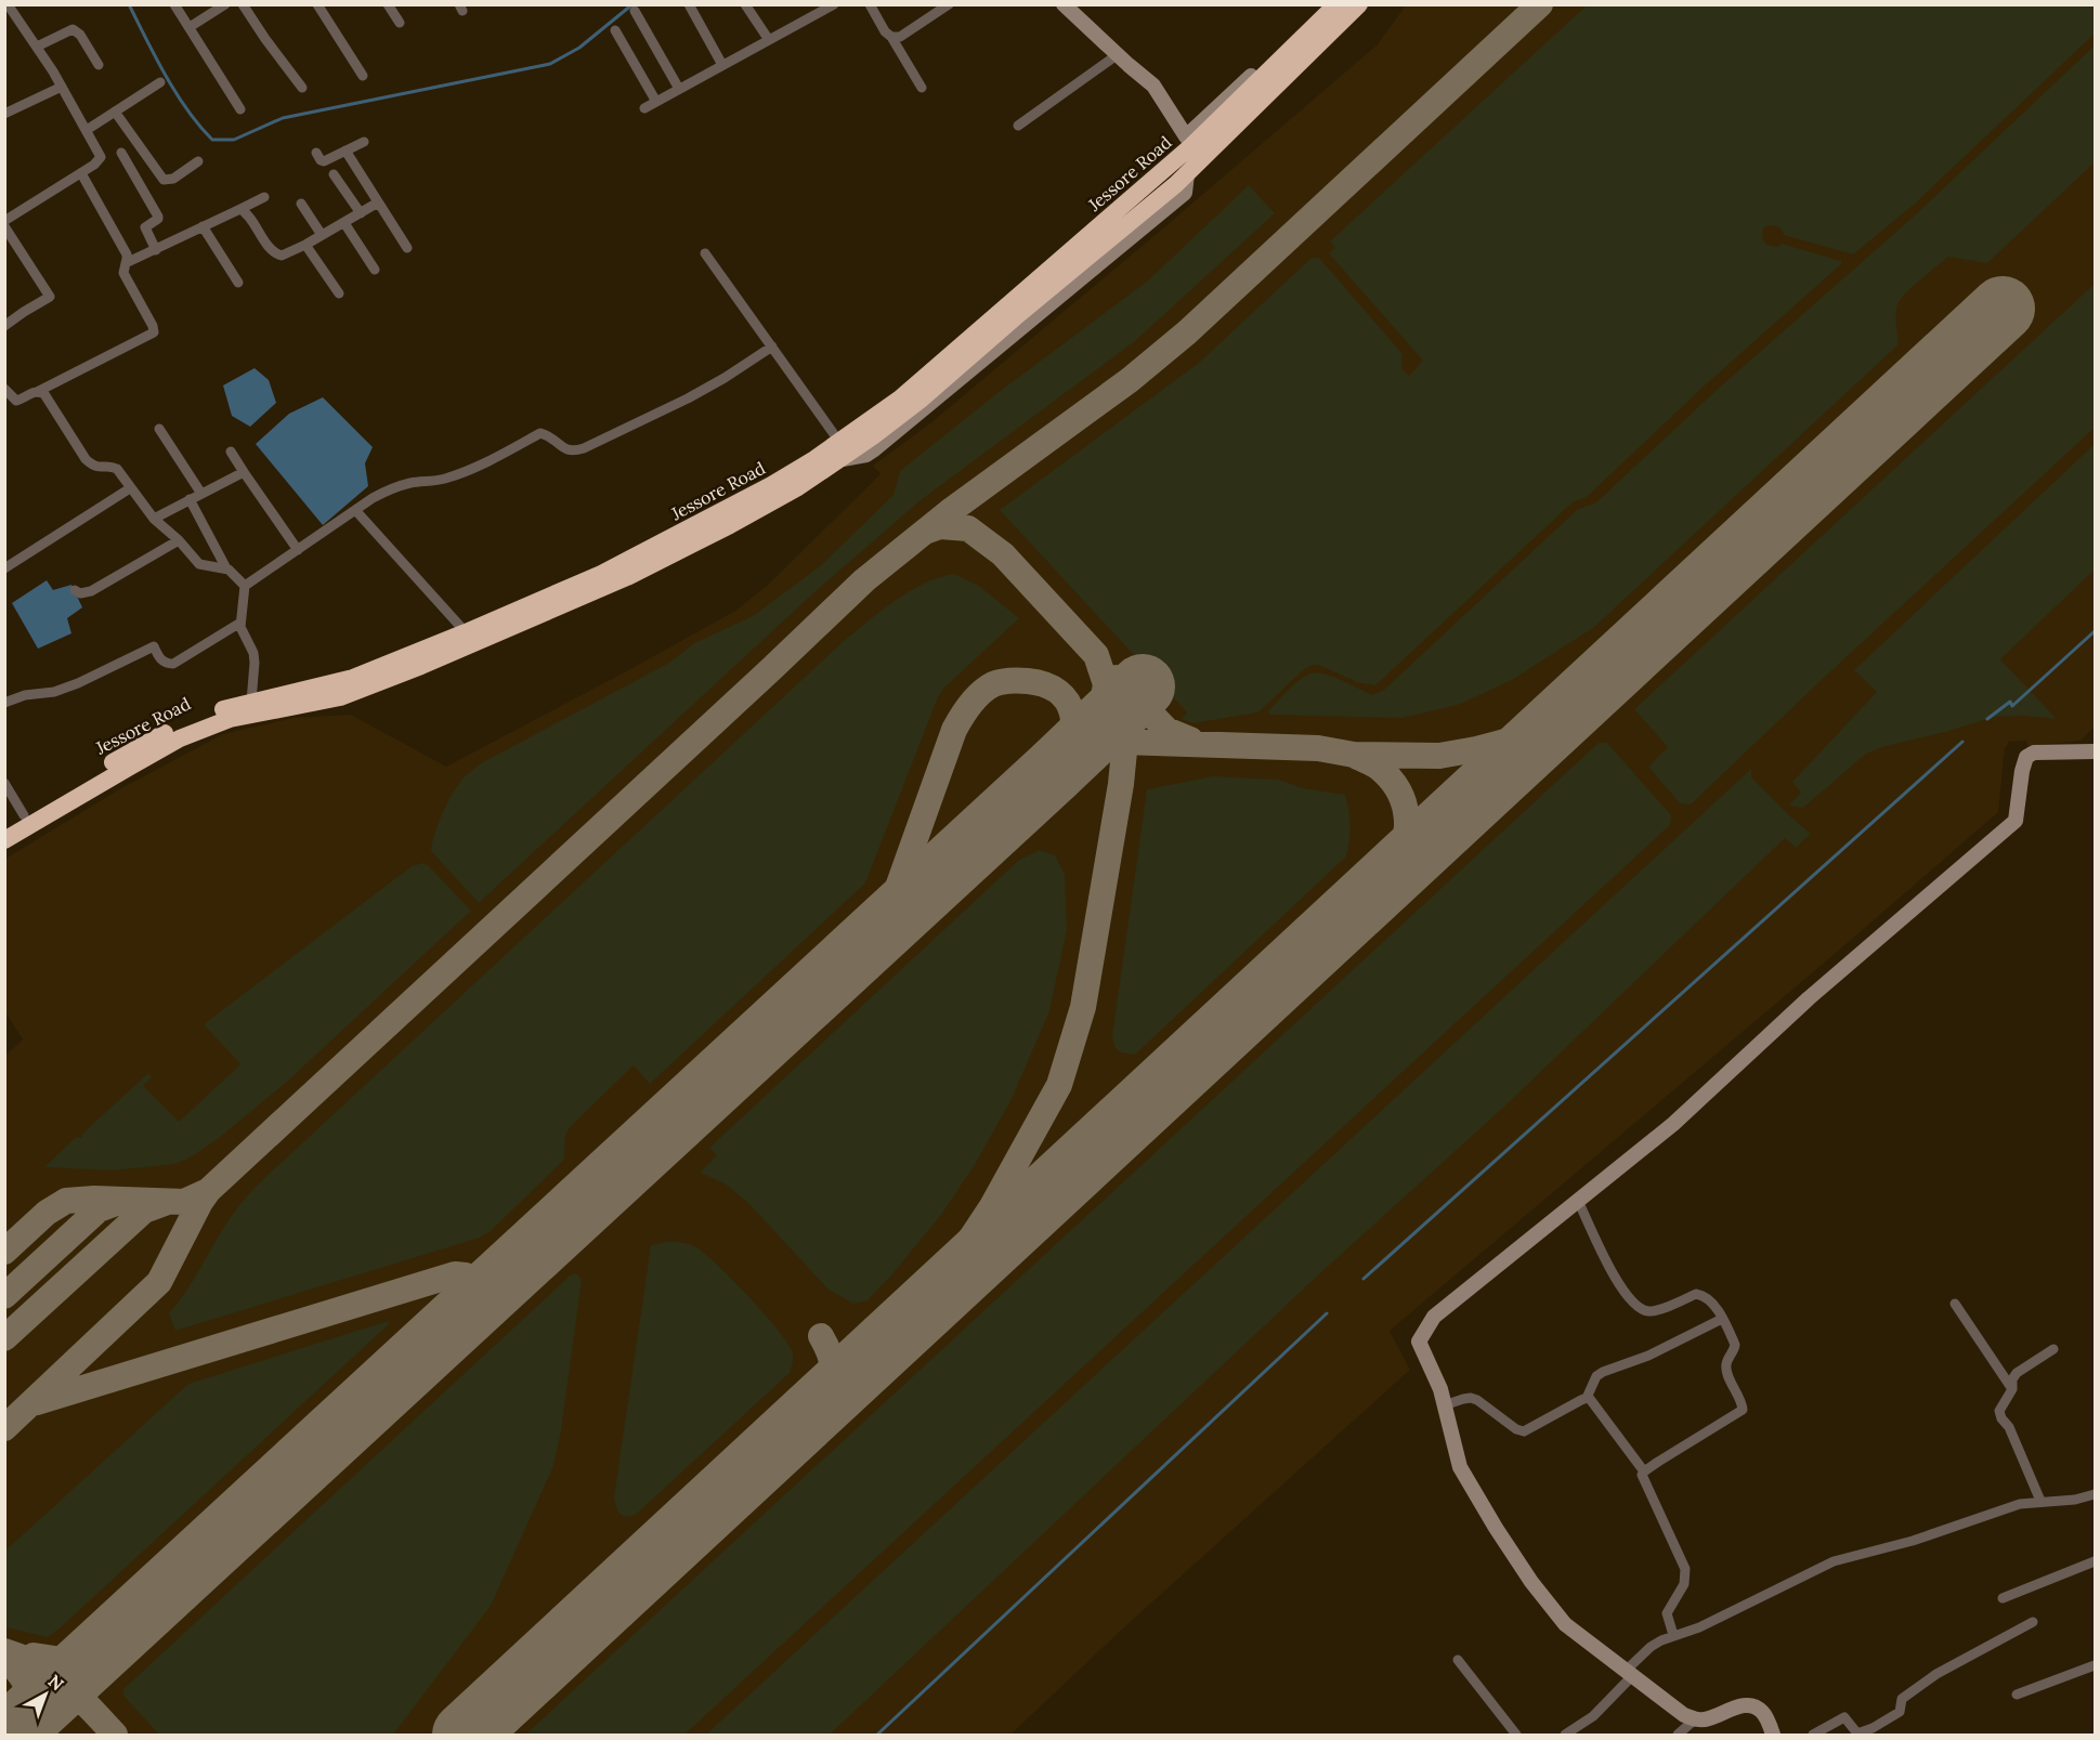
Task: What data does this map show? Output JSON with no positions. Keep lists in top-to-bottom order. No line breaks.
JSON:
{"streets":{"highway":["Jessore Road"]},"north":"top right"}
